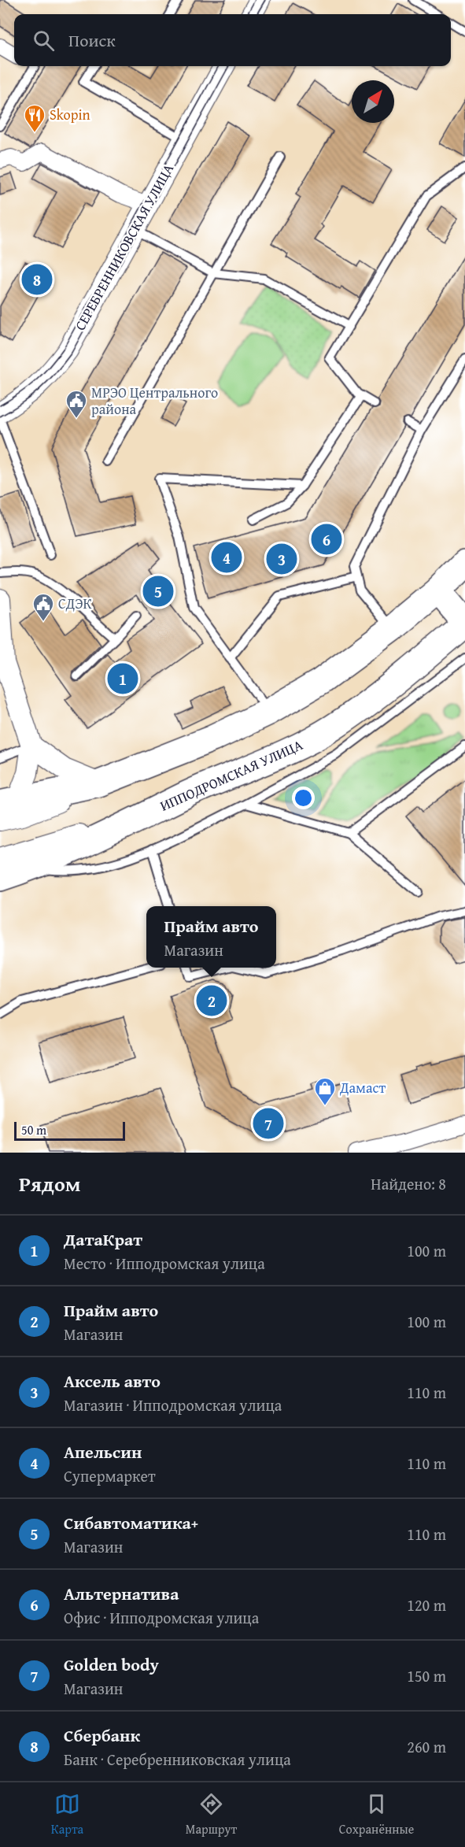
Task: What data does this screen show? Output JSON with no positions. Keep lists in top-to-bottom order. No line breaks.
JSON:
{"streets":{"highway":["ИППОДРОМСКАЯ УЛИЦА"],"street":["СЕРЕБРЕННИКОВСКАЯ УЛИЦА"]},"places":{"restaurant":["Skopin"],"public building":["МРЭО Центрального района","СДЭК"],"shop":["Дамаст"]},"scale_bar":"50 m","north":"top right","page":{"search":"Поиск","pins":["8","6","4","3","5","1","2","7"],"popup":["Прайм авто","Магазин"],"scale":"50 m","heading":["Рядом","Найдено: 8"],"list":[{"mark":"1","name":"ДатаКрат","note":"Место · Ипподромская улица","value":"100 m"},{"mark":"2","name":"Прайм авто","note":"Магазин","value":"100 m"},{"mark":"3","name":"Аксель авто","note":"Магазин · Ипподромская улица","value":"110 m"},{"mark":"4","name":"Апельсин","note":"Супермаркет","value":"110 m"},{"mark":"5","name":"Сибавтоматика+","note":"Магазин","value":"110 m"},{"mark":"6","name":"Альтернатива","note":"Офис · Ипподромская улица","value":"120 m"},{"mark":"7","name":"Golden body","note":"Магазин","value":"150 m"},{"mark":"8","name":"Сбербанк","note":"Банк · Серебренниковская улица","value":"260 m"}],"nav":["Карта","Маршрут","Сохранённые"]}}
